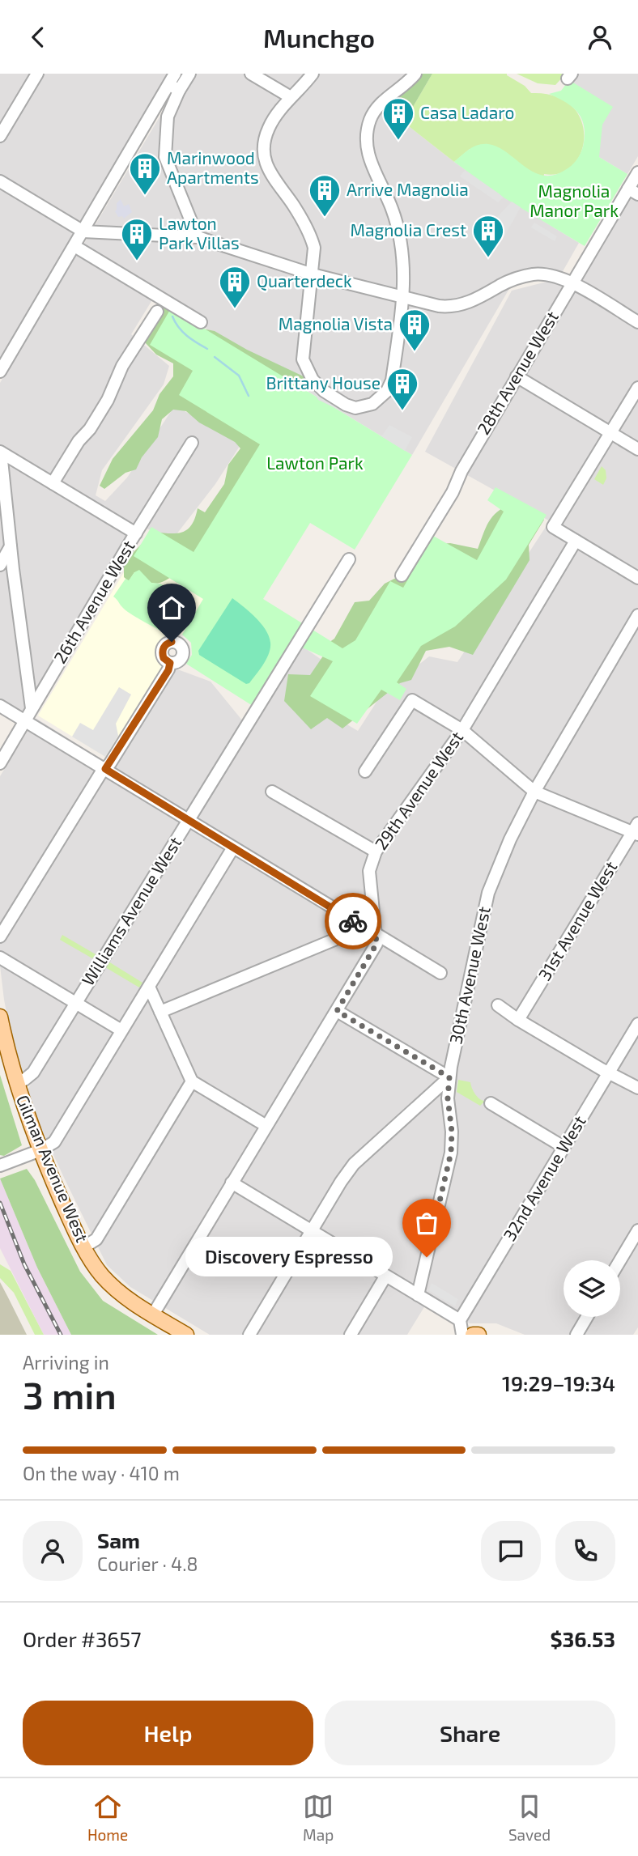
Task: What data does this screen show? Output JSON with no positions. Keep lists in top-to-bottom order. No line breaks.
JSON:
{"streets":{"main road":["Gilman Avenue West"],"street":["28th Avenue West","26th Avenue West","29th Avenue West","Williams Avenue West","31st Avenue West","30th Avenue West","32nd Avenue West"]},"crossings":[["29th Avenue West","Gilman Avenue West"],["Williams Avenue West","Gilman Avenue West"]],"parks":["Magnolia Manor Park","Lawton Park"],"places":{"building":["Casa Ladaro","Marinwood Apartments","Arrive Magnolia","Magnolia Crest","Lawton Park Villas","Quarterdeck","Magnolia Vista","Brittany House"],"other":["Discovery Espresso"]},"page":{"header":"Munchgo","bubble":"Discovery Espresso","heading":["3 min","Arriving in","19:29–19:34"],"panel":["Sam","Courier · 4.8","Order #3657","$36.53"],"bar":"On the way · 410 m","buttons":["Help","Share"],"tabs":["Home","Map","Saved"]}}
